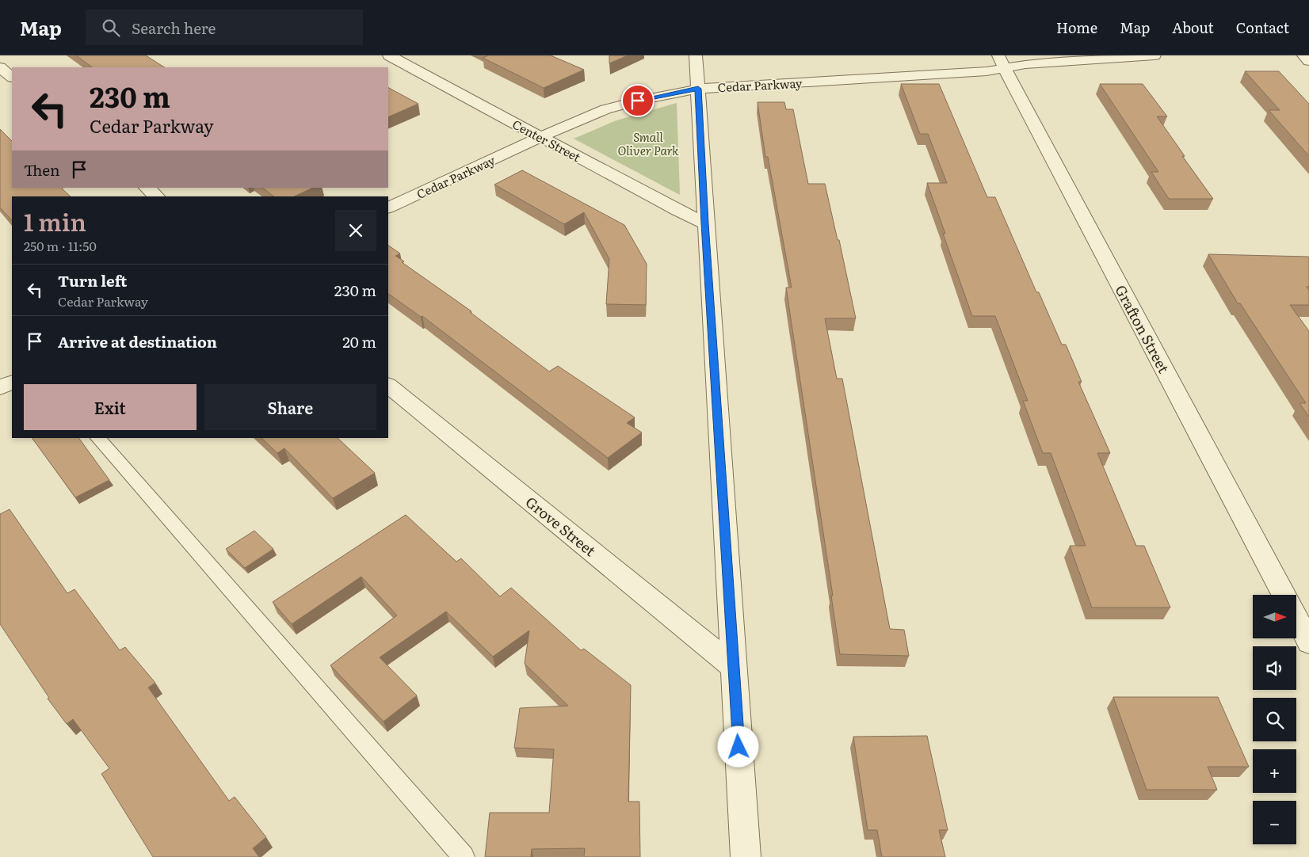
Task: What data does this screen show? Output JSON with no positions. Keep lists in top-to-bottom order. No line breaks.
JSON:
{"streets":{"street":["Cedar Parkway","Center Street","Grafton Street","Grove Street"]},"crossings":[["Cedar Parkway","Center Street"],["Cedar Parkway","Grafton Street"]],"parks":["Small Oliver Park"],"north":"right","page":{"header":"Map","search":"Search here","nav":["Home","Map","About","Contact"],"turn":["230 m","Cedar Parkway"],"then":"Then","heading":["1 min","250 m · 11:50"],"list":[{"name":"Turn left","note":"Cedar Parkway","value":"230 m"},{"name":"Arrive at destination","value":"20 m"}],"buttons":["Exit","Share"],"map_buttons":["+","−"]}}
